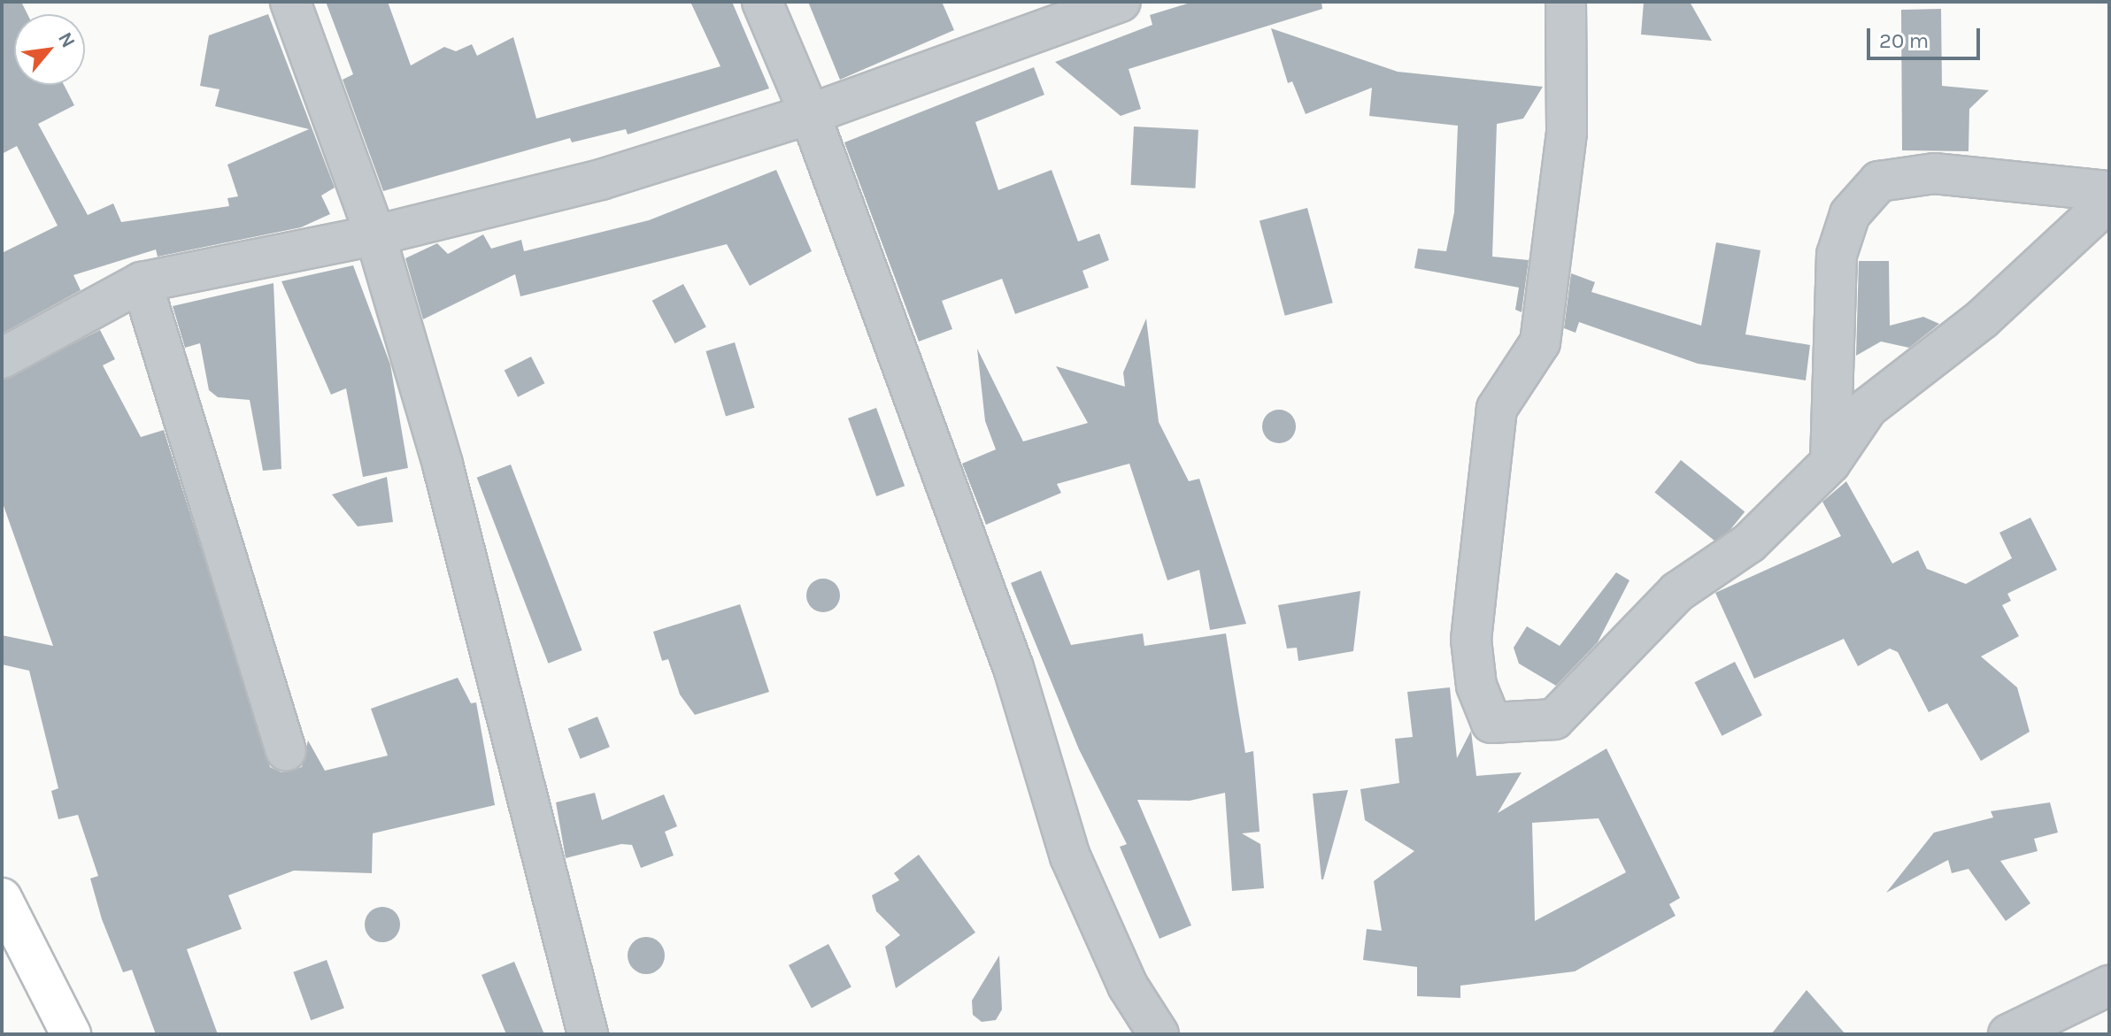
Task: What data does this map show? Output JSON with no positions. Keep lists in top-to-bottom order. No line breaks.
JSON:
{"scale_bar":"20 m","north":"top right"}
